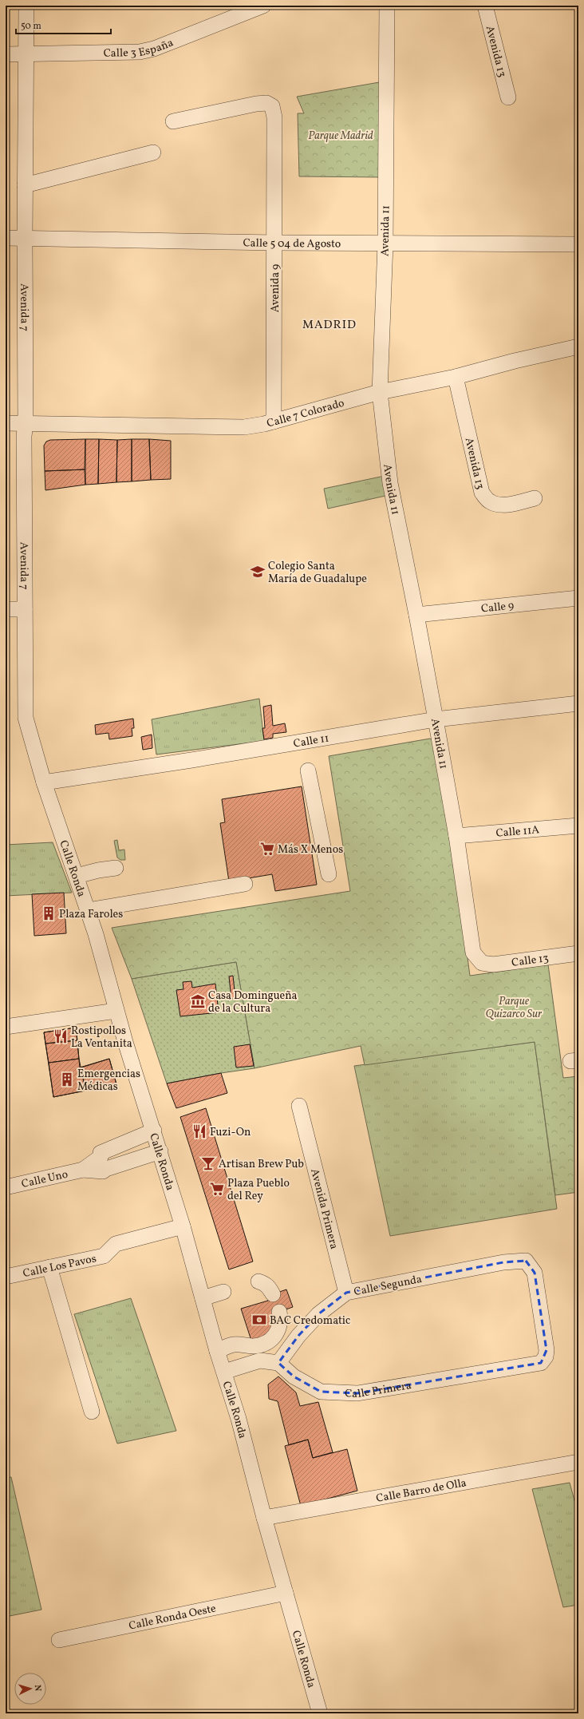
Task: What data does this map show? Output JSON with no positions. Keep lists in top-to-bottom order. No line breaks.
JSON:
{"streets":{"street":["Calle 3 España","Avenida 13","Avenida 11","Calle 5 04 de Agosto","Avenida 9","Avenida 7","Calle 7 Colorado","Calle 9","Calle 11","Calle 11A","Calle Ronda","Calle 13","Calle Uno","Avenida Primera","Calle Los Pavos","Calle Segunda","Calle Primera","Calle Barro de Olla","Calle Ronda Oeste"]},"crossings":[["Calle 3 España","Avenida 7"],["Avenida 13","Calle 7 Colorado"],["Avenida 11","Calle 5 04 de Agosto"],["Avenida 11","Calle 7 Colorado"],["Avenida 11","Calle 9"],["Avenida 11","Calle 11"],["Avenida 11","Calle 11A"],["Avenida 11","Calle 13"],["Calle 5 04 de Agosto","Avenida 9"],["Calle 5 04 de Agosto","Avenida 7"],["Avenida 9","Calle 7 Colorado"],["Avenida 7","Calle 7 Colorado"],["Avenida 7","Calle Ronda"],["Calle 11","Calle Ronda"],["Calle Ronda","Calle Uno"],["Calle Ronda","Calle Los Pavos"],["Calle Ronda","Calle Barro de Olla"],["Calle Ronda","Calle Ronda Oeste"],["Avenida Primera","Calle Segunda"],["Calle Segunda","Calle Primera"]],"districts":["MADRID"],"parks":["Parque Madrid","Parque Quizarco Sur"],"places":{"school or university":["Colegio Santa María de Guadalupe"],"supermarket":["Más X Menos","Plaza Pueblo del Rey"],"building":["Plaza Faroles","Emergencias Médicas"],"museum":["Casa Domingueña de la Cultura"],"restaurant":["Rostipollos La Ventanita","Fuzi-On"],"bar":["Artisan Brew Pub"],"bank":["BAC Credomatic"]},"scale_bar":"50 m","north":"right"}
